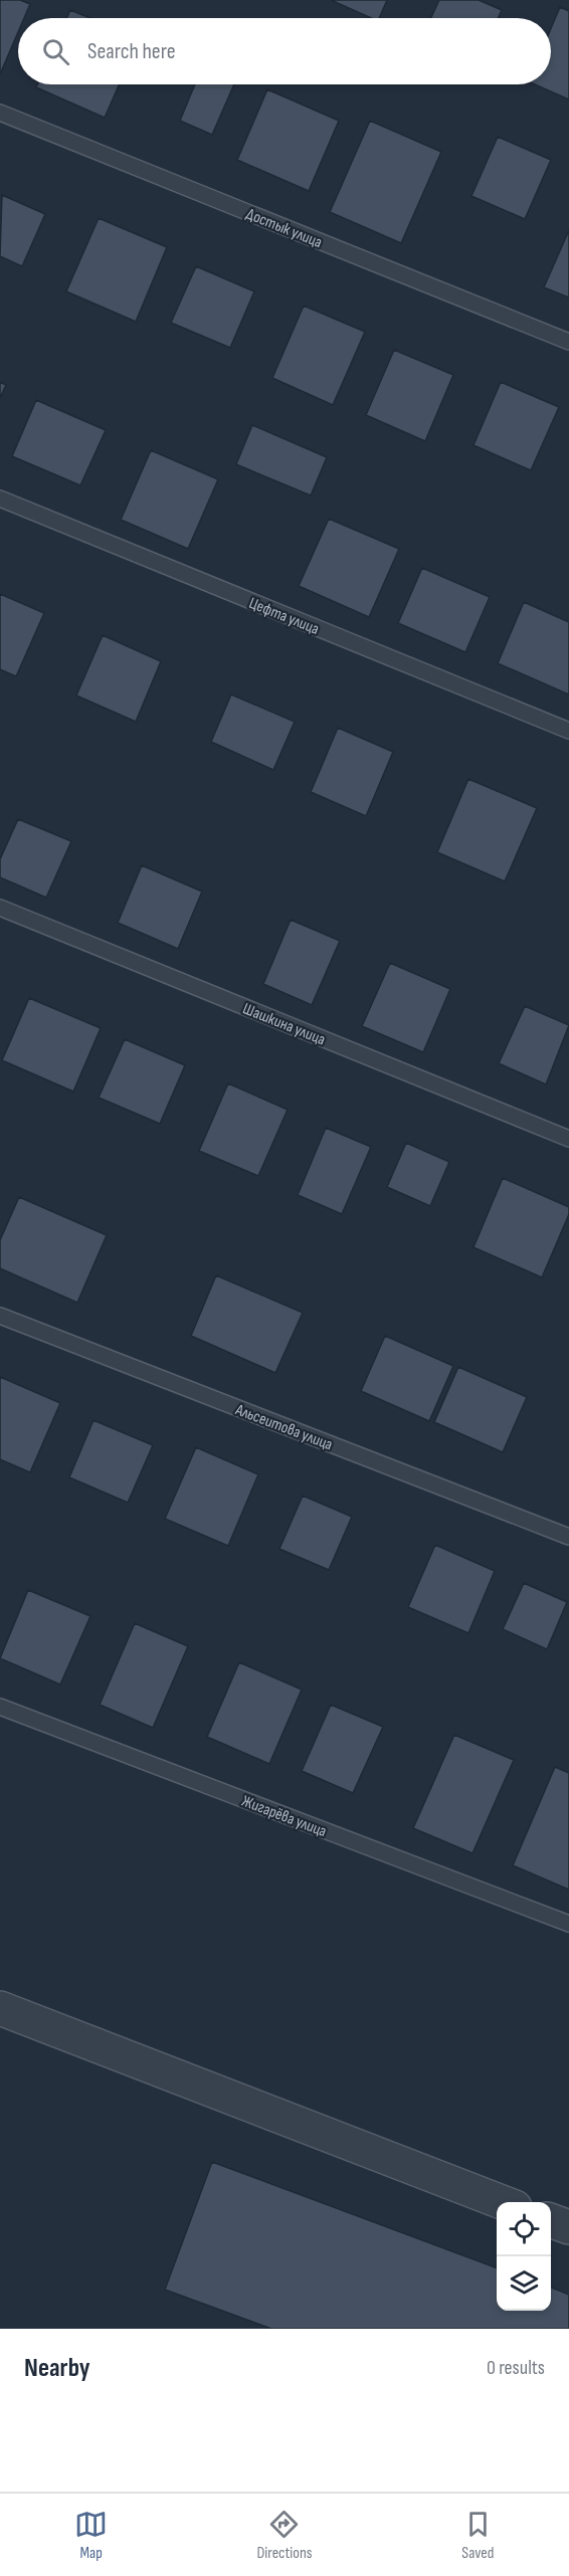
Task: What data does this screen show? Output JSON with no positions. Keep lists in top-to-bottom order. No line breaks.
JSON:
{"streets":{"lane":["Достык улица","Цефта улица","Шашкина улица","Альсеитова улица","Жигарёва улица"]},"page":{"search":"Search here","heading":["Nearby","0 results"],"nav":["Map","Directions","Saved"]}}
